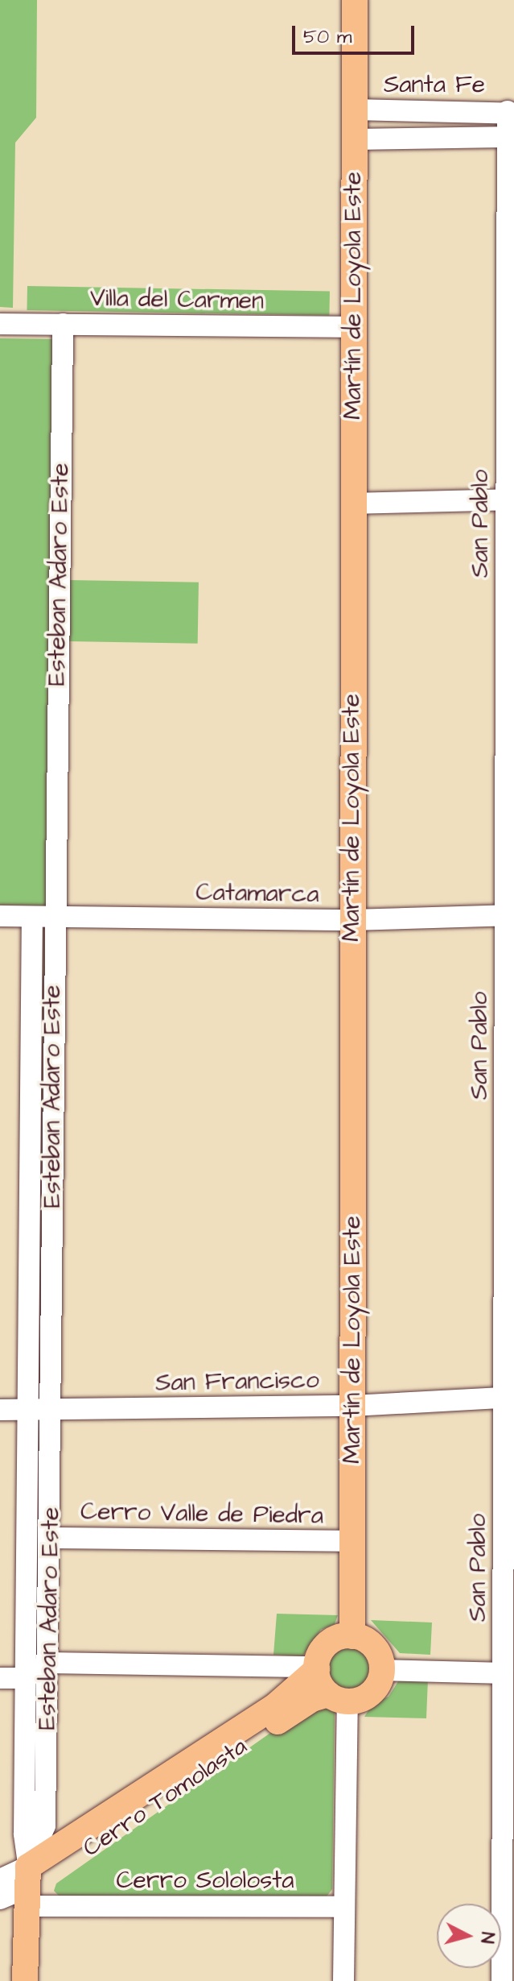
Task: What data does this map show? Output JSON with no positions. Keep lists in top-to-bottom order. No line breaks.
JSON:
{"streets":{"main road":["Martín de Loyola Este","Esteban Adaro Este","Cerro Tomolasta"],"street":["Santa Fe","Villa del Carmen","San Pablo","Catamarca","San Francisco","Cerro Valle de Piedra","Cerro Sololosta"]},"crossings":[["Santa Fe","Martín de Loyola Este"],["Santa Fe","San Pablo"],["Martín de Loyola Este","Villa del Carmen"],["Martín de Loyola Este","Catamarca"],["Martín de Loyola Este","San Francisco"],["Martín de Loyola Este","Cerro Valle de Piedra"],["Martín de Loyola Este","Cerro Tomolasta"],["Villa del Carmen","Esteban Adaro Este"],["San Pablo","Catamarca"],["San Pablo","San Francisco"],["Esteban Adaro Este","Catamarca"],["Esteban Adaro Este","San Francisco"],["Esteban Adaro Este","Cerro Valle de Piedra"],["Esteban Adaro Este","Cerro Tomolasta"],["Esteban Adaro Este","Cerro Sololosta"],["Cerro Tomolasta","Cerro Sololosta"]],"scale_bar":"50 m","north":"right"}
